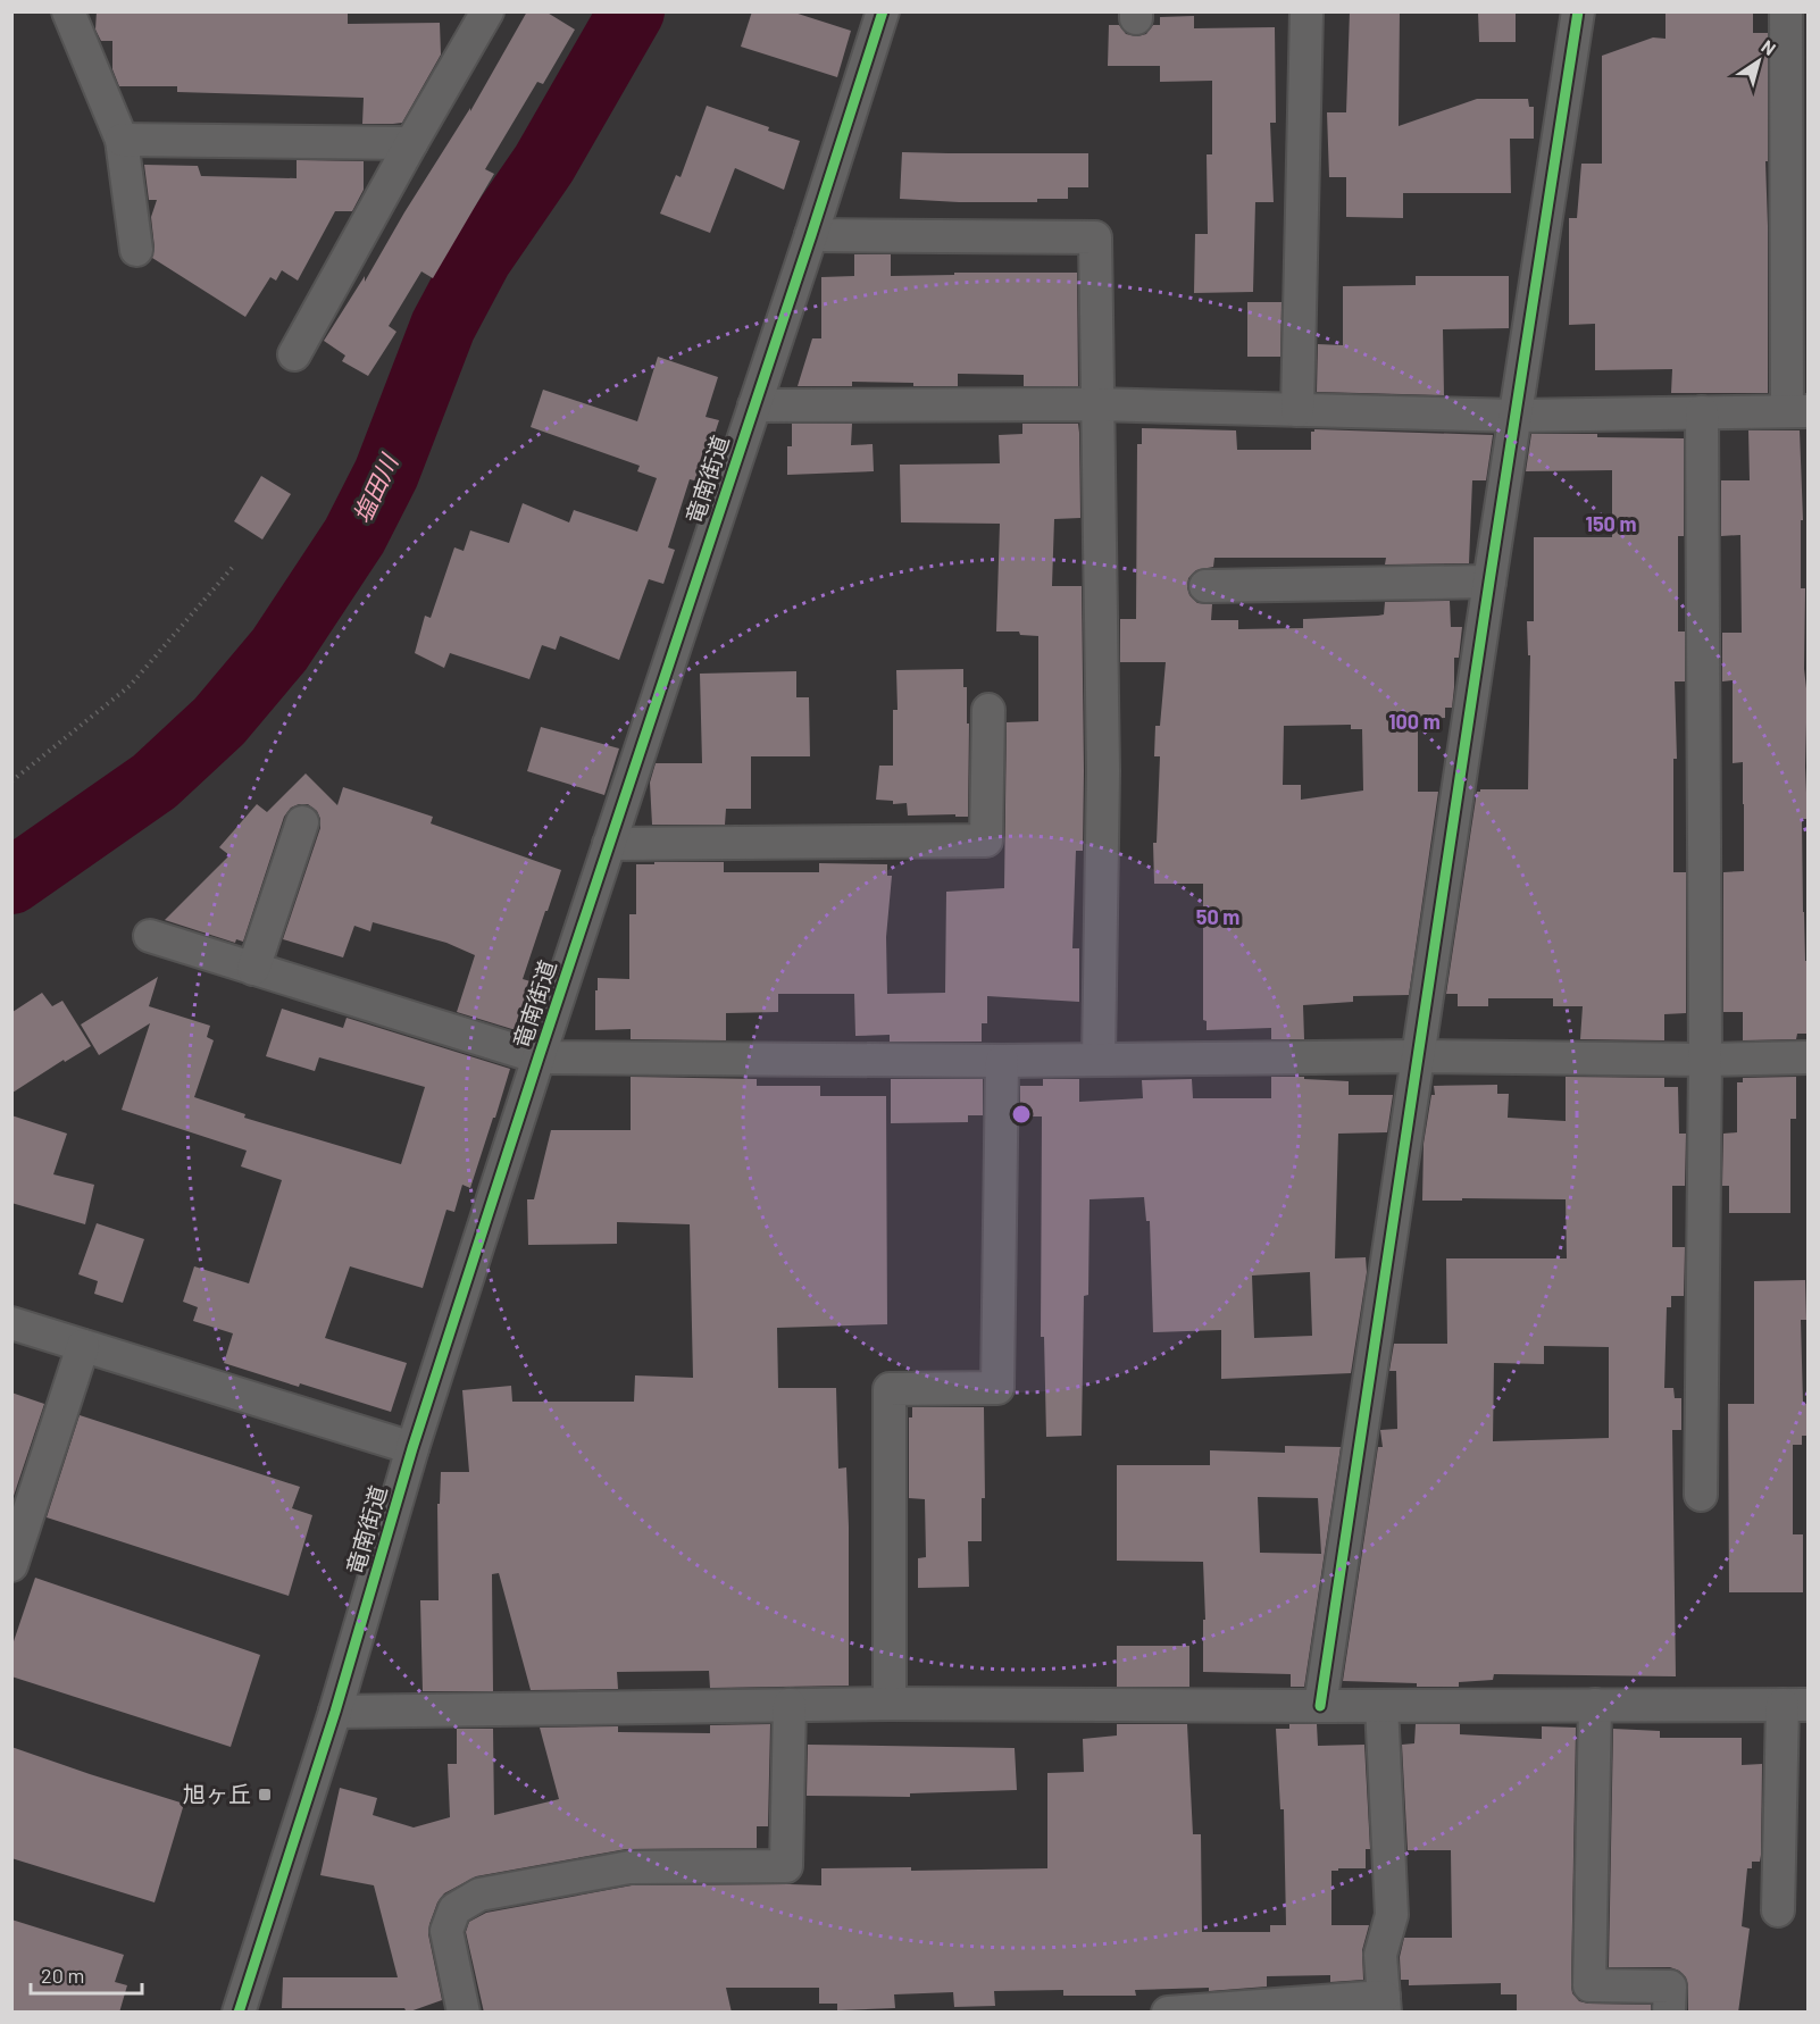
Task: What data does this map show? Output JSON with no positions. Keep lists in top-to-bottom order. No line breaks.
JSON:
{"streets":{"street":["竜南街道"]},"water":["塩田川"],"places":{"transit":["旭ヶ丘"]},"scale_bar":"20 m","north":"top right","rings":["150 m","100 m","50 m"]}
